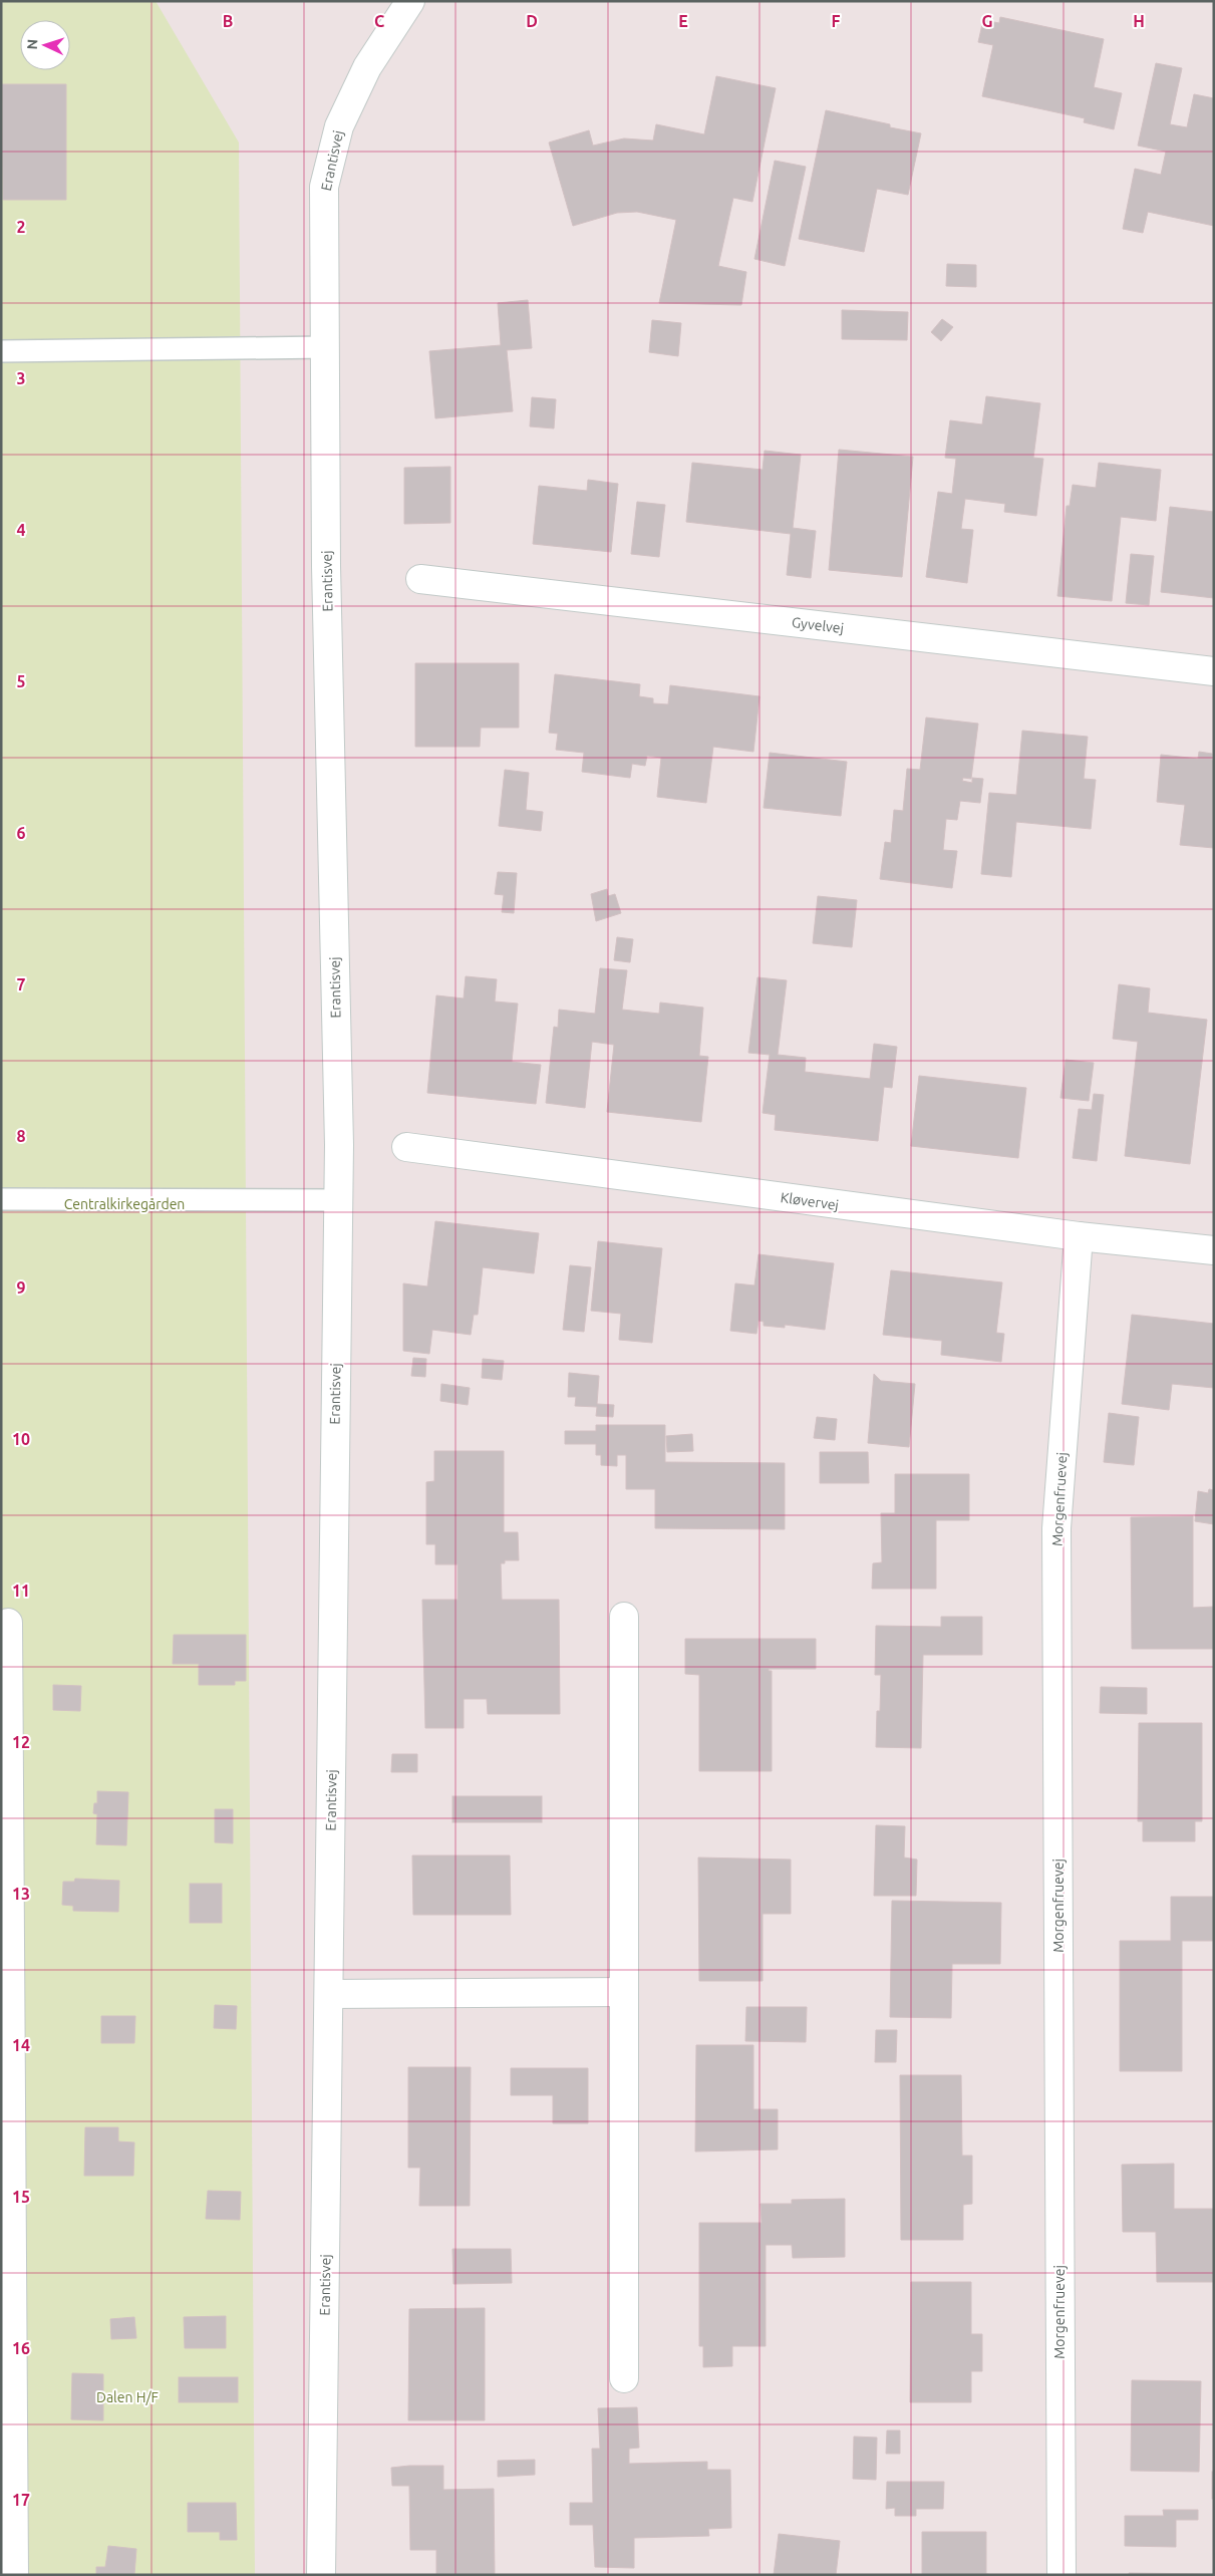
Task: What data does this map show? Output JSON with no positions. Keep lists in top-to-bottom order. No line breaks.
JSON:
{"streets":{"street":["Erantisvej","Gyvelvej","Kløvervej","Morgenfruevej"]},"crossings":[["Kløvervej","Morgenfruevej"]],"parks":["Centralkirkegården","Dalen H/F"],"north":"left","grid":{"columns":["B","C","D","E","F","G","H"],"rows":["2","3","4","5","6","7","8","9","10","11","12","13","14","15","16","17"]}}
